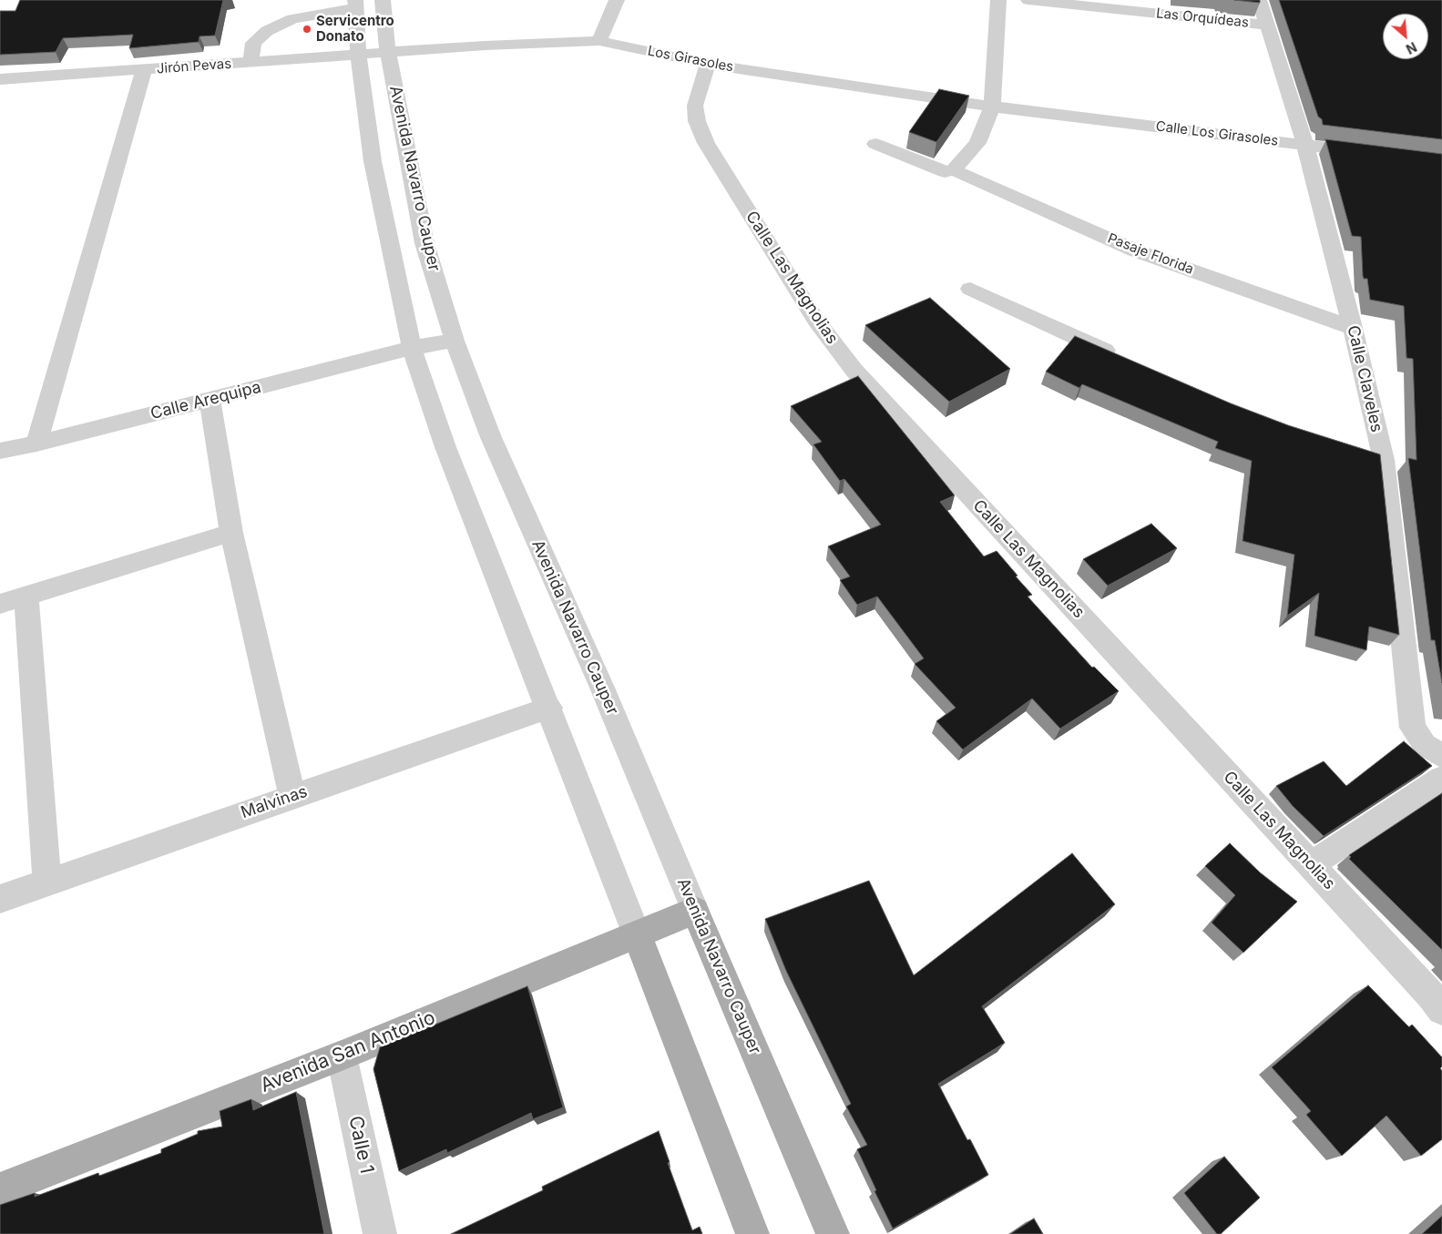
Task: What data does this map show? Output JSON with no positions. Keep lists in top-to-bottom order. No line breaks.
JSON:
{"streets":{"main road":["Avenida Navarro Cauper","Avenida San Antonio"],"street":["Las Orquídeas","Los Girasoles","Jirón Pevas","Calle Los Girasoles","Pasaje Florida","Calle Las Magnolias","Calle Claveles","Calle Arequipa","Malvinas","Calle 1"]},"crossings":[["Las Orquídeas","Calle Claveles"],["Los Girasoles","Jirón Pevas"],["Los Girasoles","Calle Los Girasoles"],["Los Girasoles","Avenida Navarro Cauper"],["Los Girasoles","Calle Las Magnolias"],["Jirón Pevas","Avenida Navarro Cauper"],["Calle Los Girasoles","Calle Claveles"],["Avenida Navarro Cauper","Calle Arequipa"],["Avenida Navarro Cauper","Avenida San Antonio"],["Pasaje Florida","Calle Claveles"],["Avenida San Antonio","Calle 1"]],"places":["Servicentro Donato"],"north":"bottom right"}
